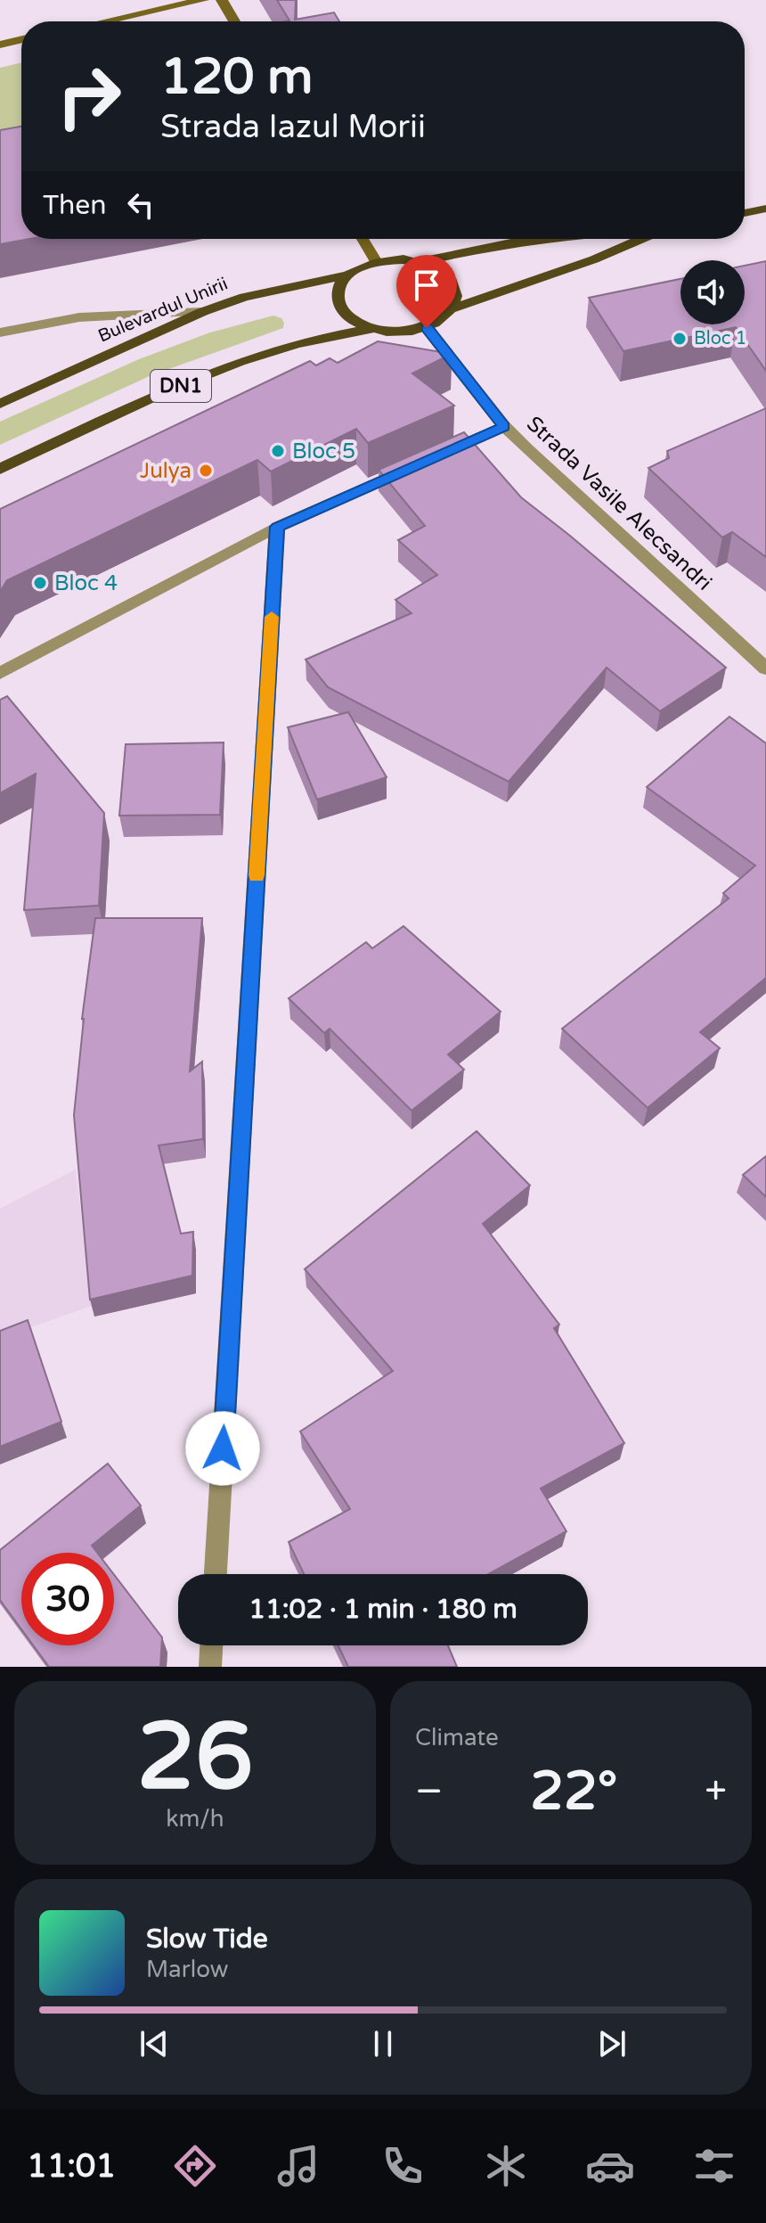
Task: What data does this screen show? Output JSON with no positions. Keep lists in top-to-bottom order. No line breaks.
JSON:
{"streets":{"main road":["Bulevardul Unirii","DN1"],"street":["Strada Vasile Alecsandri"]},"crossings":[["Bulevardul Unirii","DN1"],["Bulevardul Unirii","Strada Vasile Alecsandri"],["DN1","Strada Vasile Alecsandri"]],"places":["Bloc 1","Bloc 5","Julya","Bloc 4"],"page":{"turn":["120 m","Strada Iazul Morii"],"then":"Then","limit":"30","trip":"11:02 · 1 min · 180 m","tile":[["26","km/h"],"Climate"],"heat":["−","22°","+"],"song":["Slow Tide","Marlow"],"tabs":"11:01"}}
